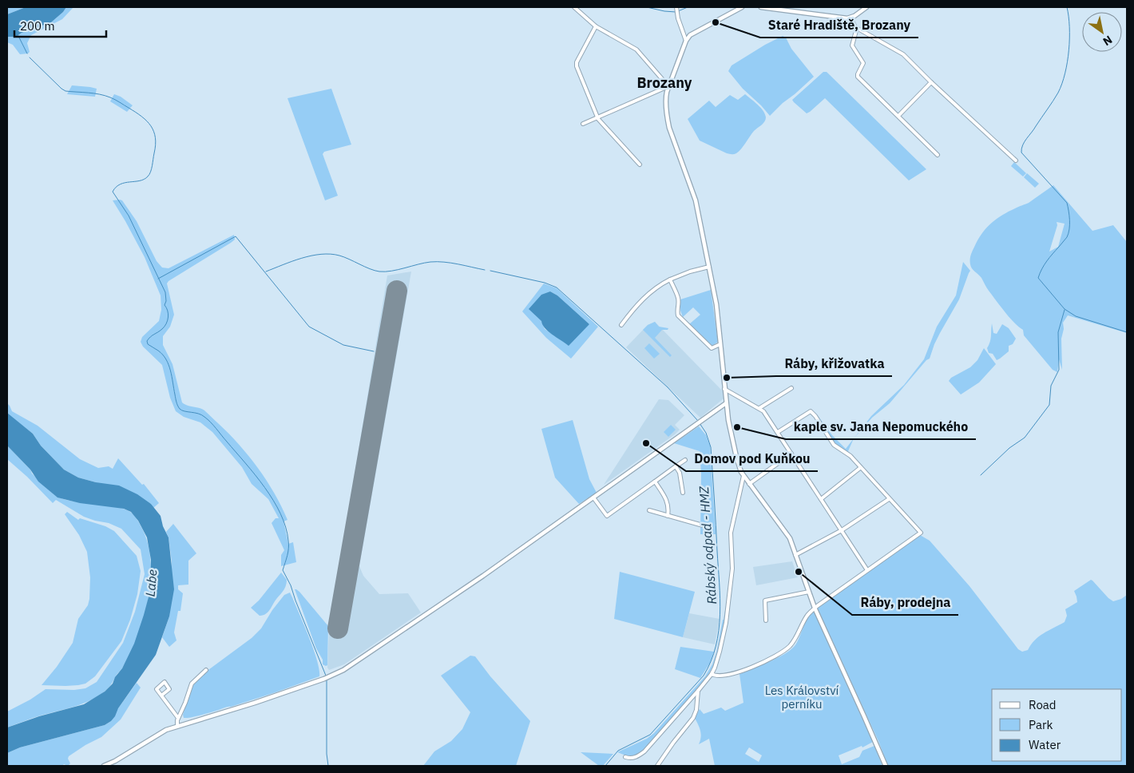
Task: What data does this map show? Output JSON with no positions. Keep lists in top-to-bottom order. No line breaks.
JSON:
{"districts":["Brozany"],"water":["Rábský odpad - HMZ","Labe"],"parks":["Les Království perníku"],"places":["Staré Hradiště, Brozany","Ráby, křižovatka","kaple sv. Jana Nepomuckého","Domov pod Kuňkou","Ráby, prodejna"],"legend":["Road","Park","Water"],"scale_bar":"200 m","north":"bottom right"}
